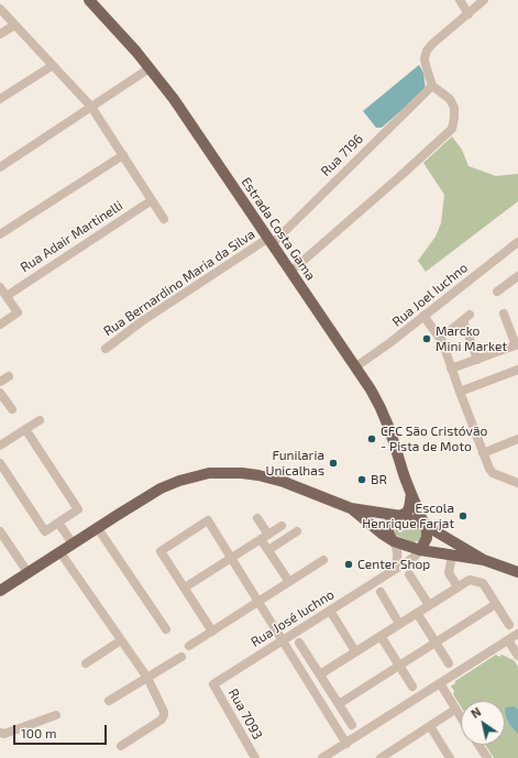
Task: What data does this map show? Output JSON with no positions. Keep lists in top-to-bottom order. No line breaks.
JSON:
{"streets":{"main road":["Estrada Costa Gama"],"street":["Rua 7196","Rua Adair Martinelli","Rua Bernardino Maria da Silva","Rua Joel Iuchno","Rua José Iuchno","Rua 7093"]},"crossings":[["Rua 7196","Estrada Costa Gama"],["Rua 7196","Rua Bernardino Maria da Silva"],["Estrada Costa Gama","Rua Bernardino Maria da Silva"],["Estrada Costa Gama","Rua Joel Iuchno"],["Estrada Costa Gama","Rua José Iuchno"],["Rua José Iuchno","Rua 7093"]],"places":["Marcko Mini Market","CFC São Cristóvão - Pista de Moto","Funilaria Unicalhas","BR","Escola Henrique Farjat","Center Shop"],"scale_bar":"100 m","north":"top left"}
